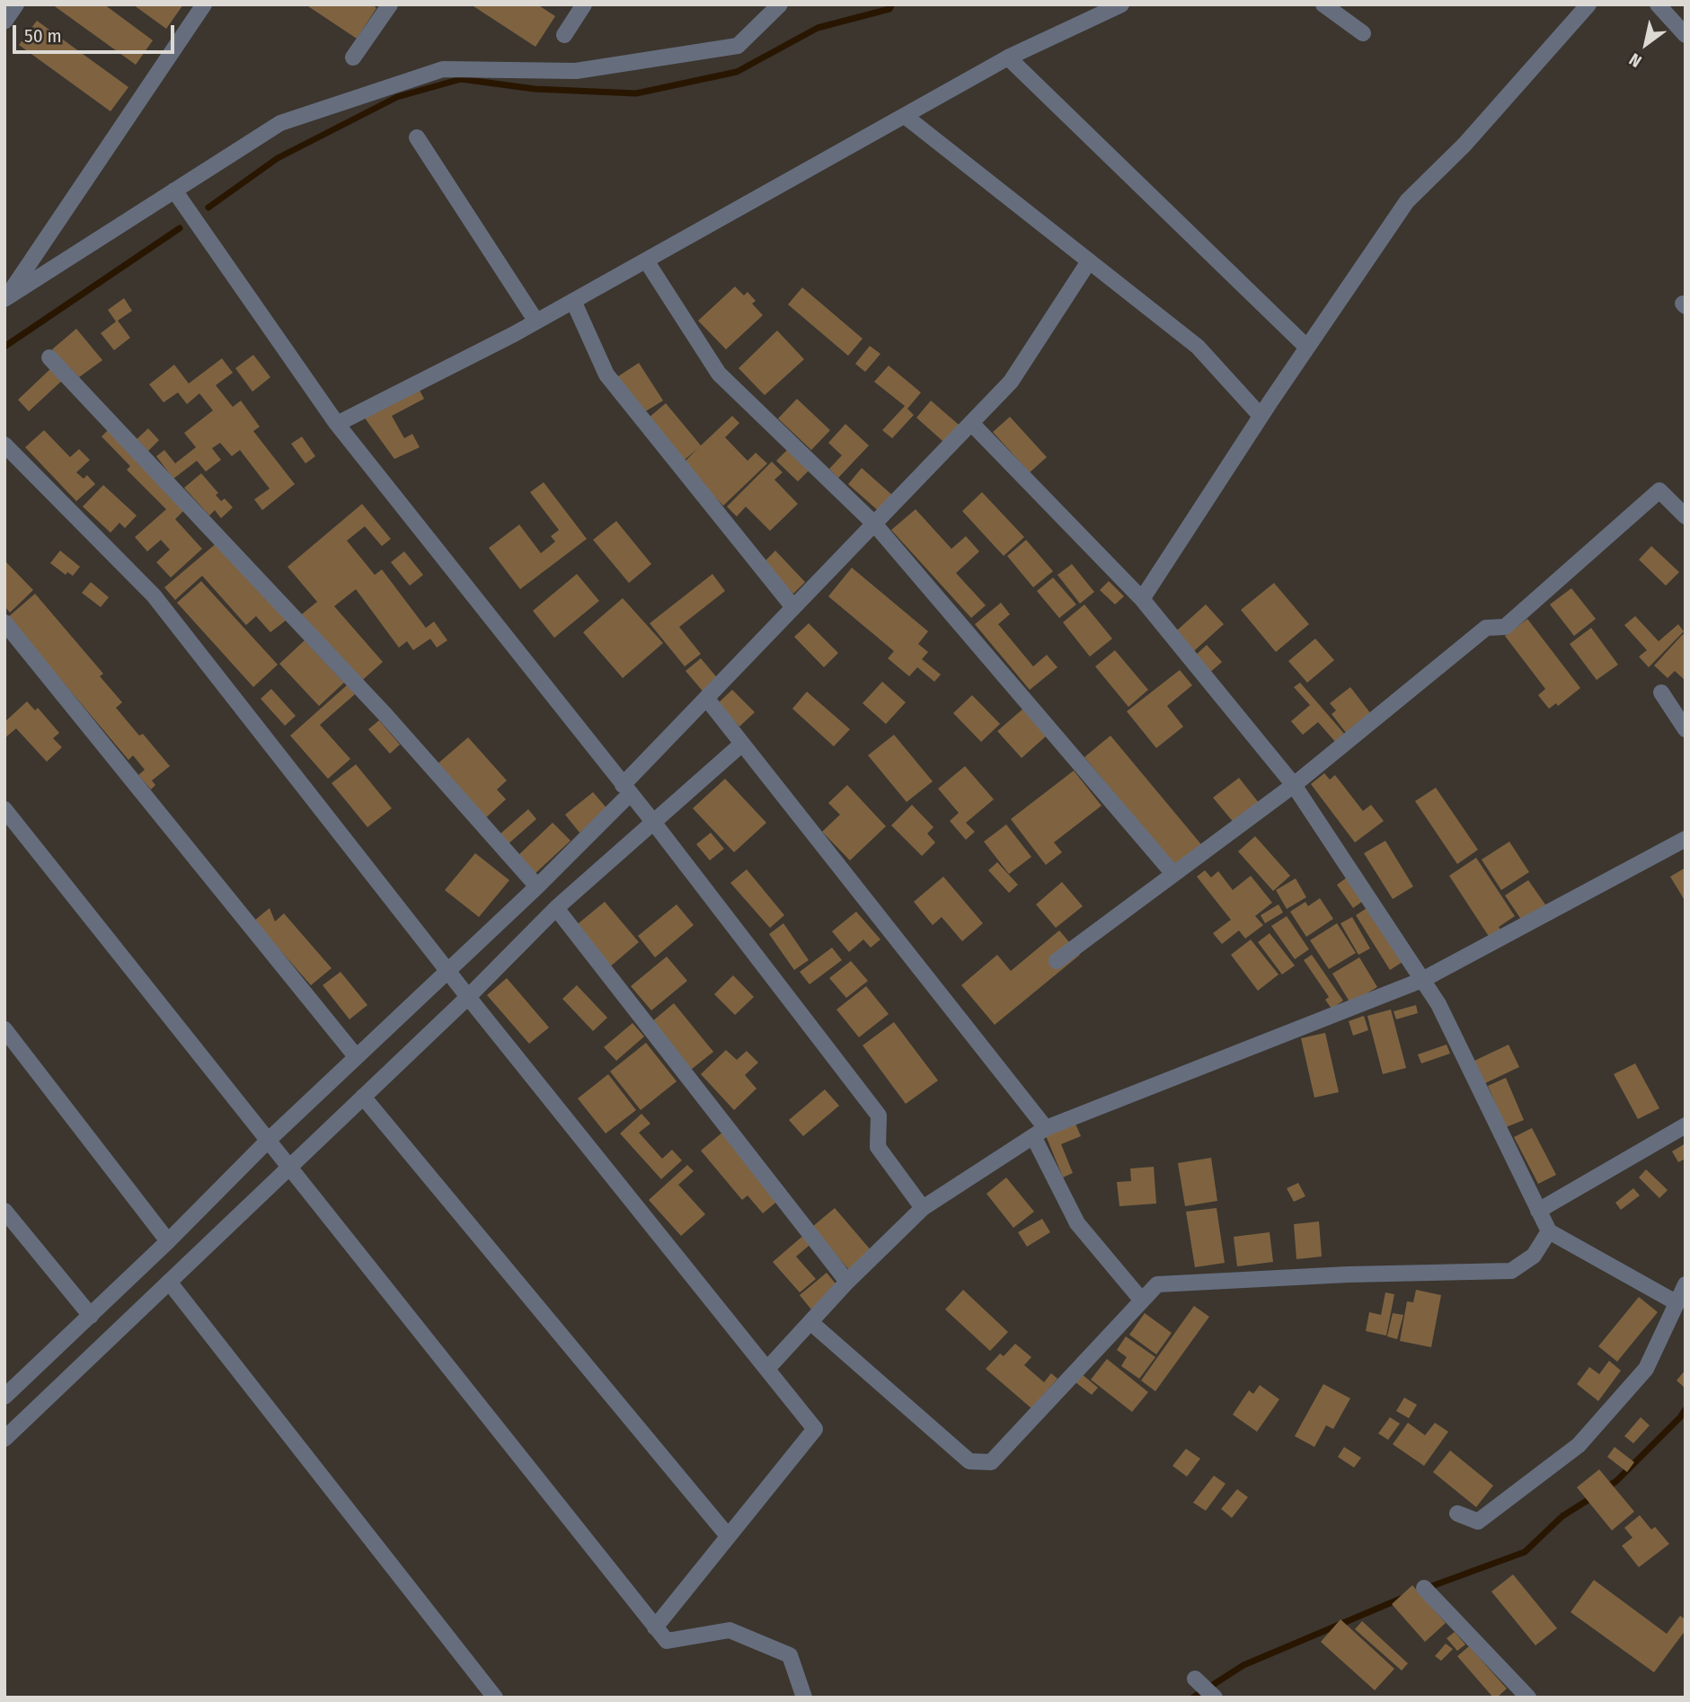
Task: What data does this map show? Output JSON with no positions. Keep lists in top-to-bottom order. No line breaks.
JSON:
{"scale_bar":"50 m","north":"bottom left"}
